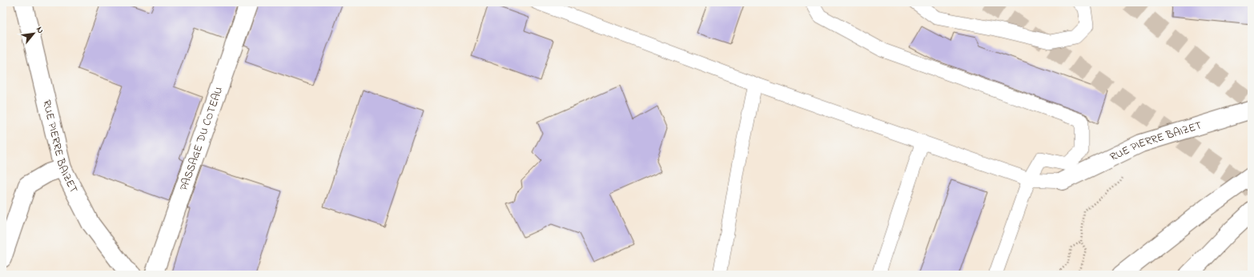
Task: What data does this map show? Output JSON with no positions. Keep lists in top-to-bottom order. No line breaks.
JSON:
{"streets":{"main road":["PASSAGE DU COTEAU","RUE PIERRE BAIZET"]},"north":"top right"}
